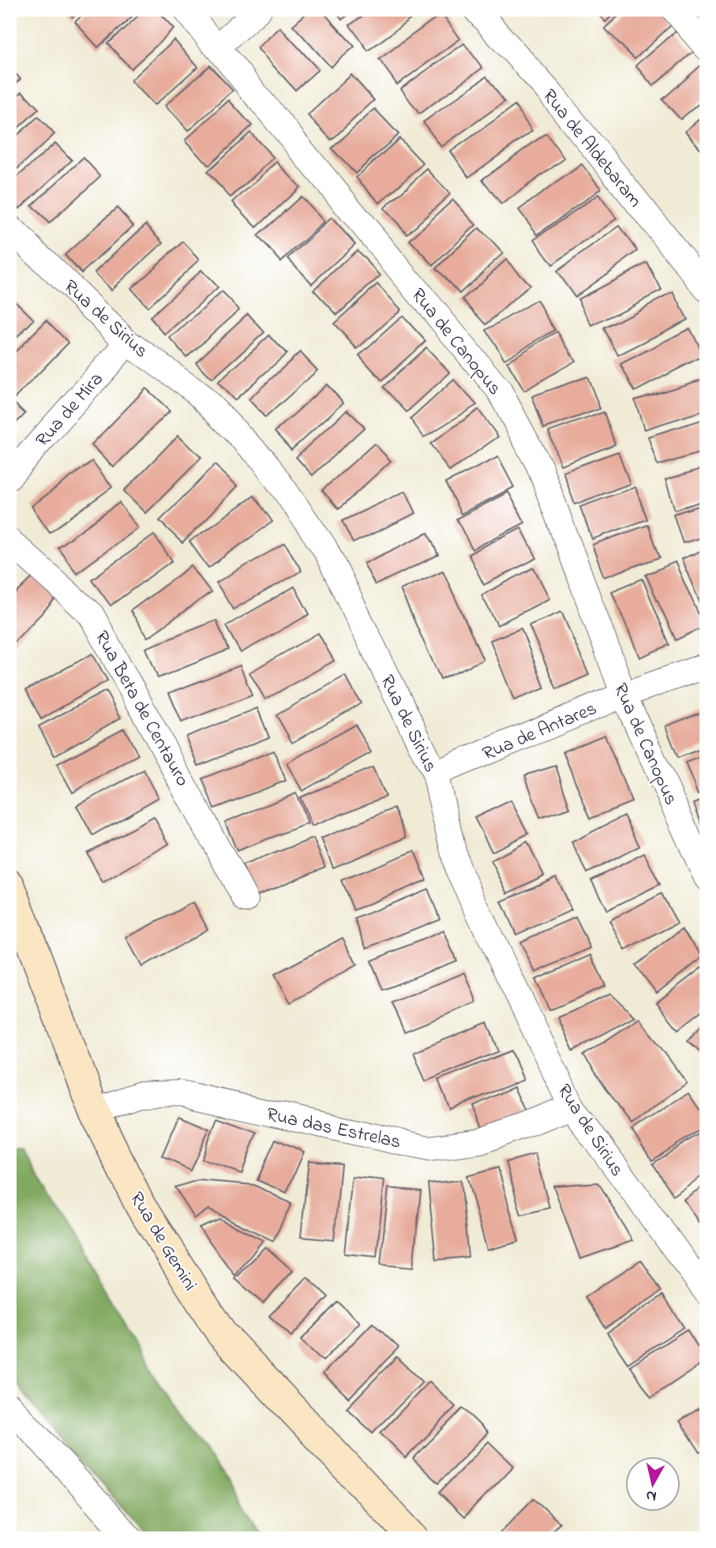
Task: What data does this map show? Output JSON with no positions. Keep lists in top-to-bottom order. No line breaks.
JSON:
{"streets":{"street":["Rua de Aldebaram","Rua de Sirius","Rua de Canopus","Rua de Mira","Rua Beta de Centauro","Rua de Antares","Rua das Estrelas","Rua de Gemini"]},"crossings":[["Rua de Sirius","Rua de Mira"],["Rua de Sirius","Rua de Antares"],["Rua de Sirius","Rua das Estrelas"],["Rua de Canopus","Rua de Antares"],["Rua das Estrelas","Rua de Gemini"]],"north":"bottom"}
